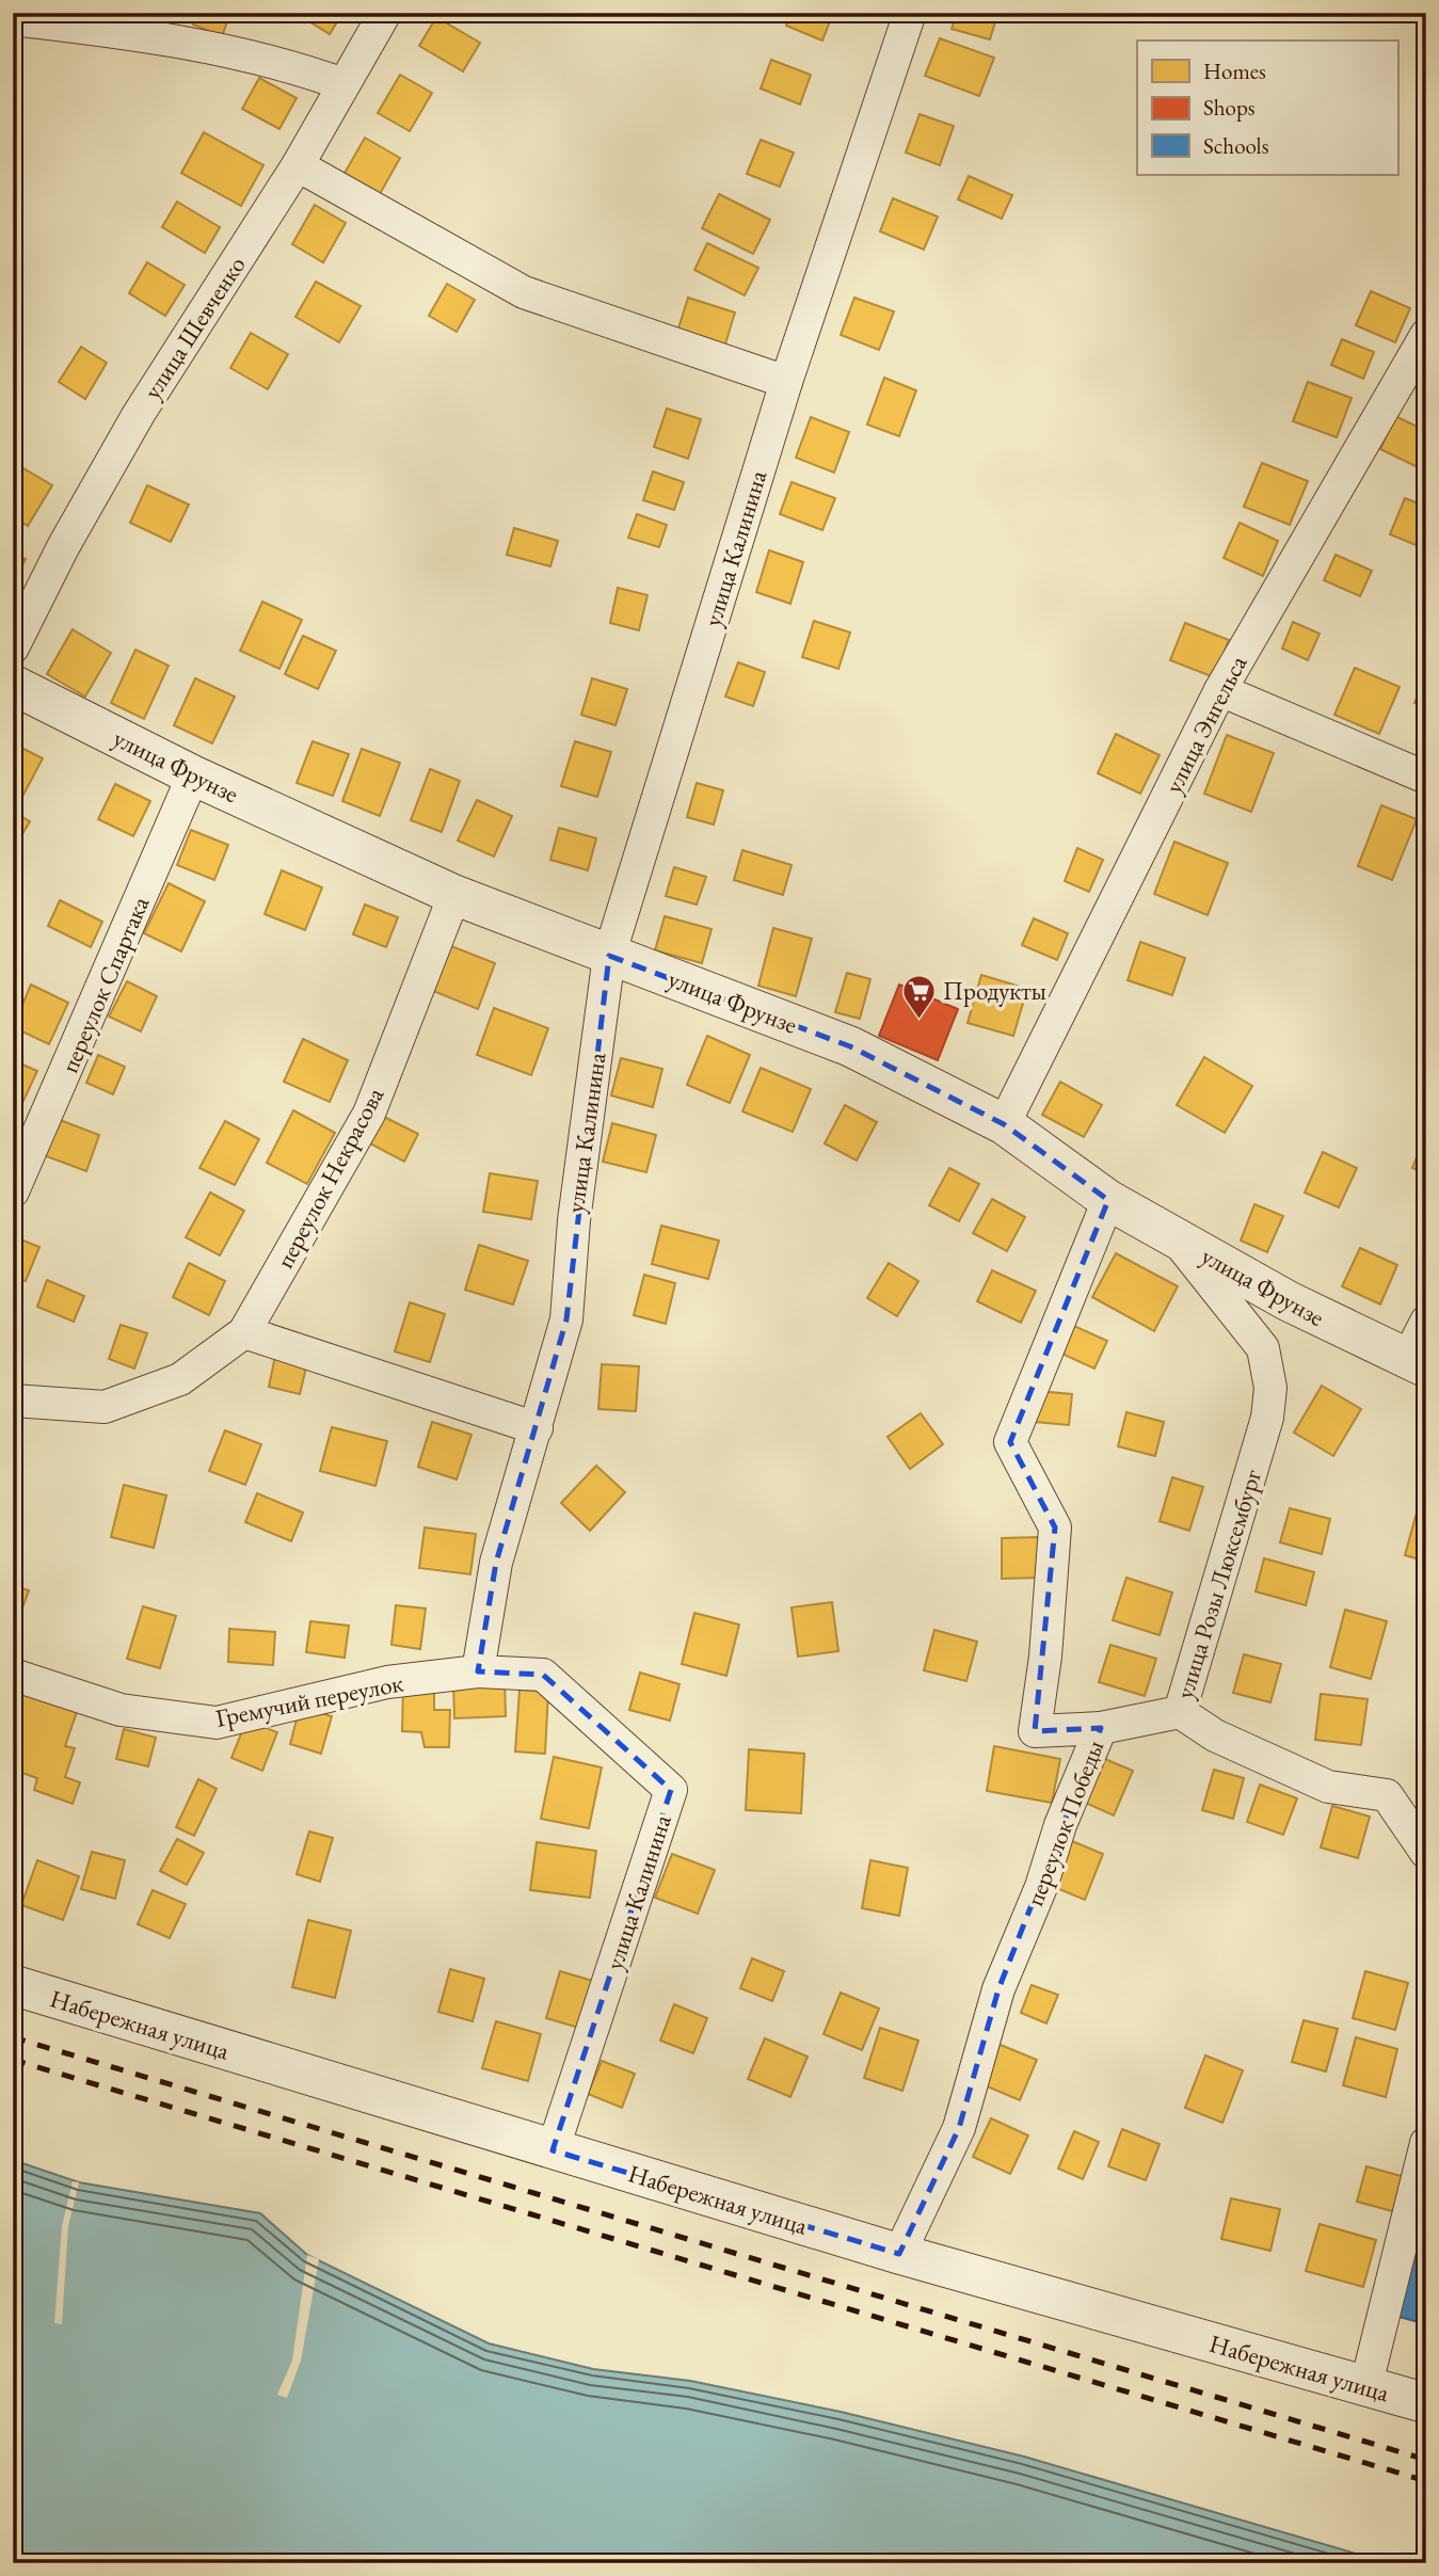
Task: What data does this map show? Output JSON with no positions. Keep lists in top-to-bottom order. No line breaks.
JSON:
{"streets":{"street":["улица Шевченко","улица Калинина","улица Энгельса","улица Фрунзе","переулок Спартака","переулок Некрасова","улица Розы Люксембург","Гремучий переулок","переулок Победы","Набережная улица"]},"crossings":[["улица Калинина","улица Фрунзе"],["улица Калинина","Гремучий переулок"],["улица Калинина","Набережная улица"],["улица Энгельса","улица Фрунзе"],["улица Фрунзе","переулок Спартака"],["улица Фрунзе","переулок Некрасова"],["улица Фрунзе","улица Розы Люксембург"],["улица Фрунзе","переулок Победы"],["переулок Победы","Набережная улица"]],"places":{"supermarket":["Продукты"]},"legend":["Homes","Shops","Schools"]}
